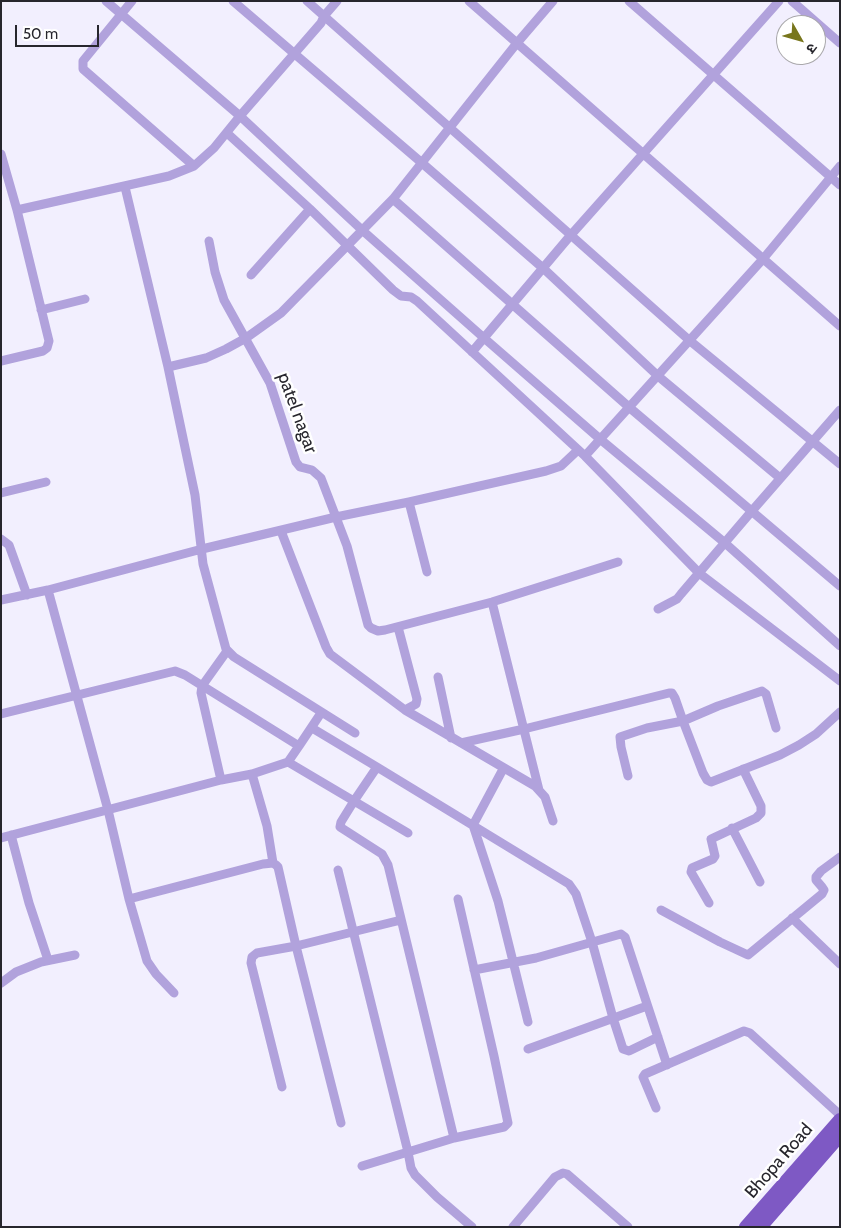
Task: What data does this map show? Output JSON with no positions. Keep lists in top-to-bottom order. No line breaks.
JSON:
{"streets":{"main road":["Bhopa Road"],"street":["patel nagar"]},"scale_bar":"50 m","north":"bottom right"}
